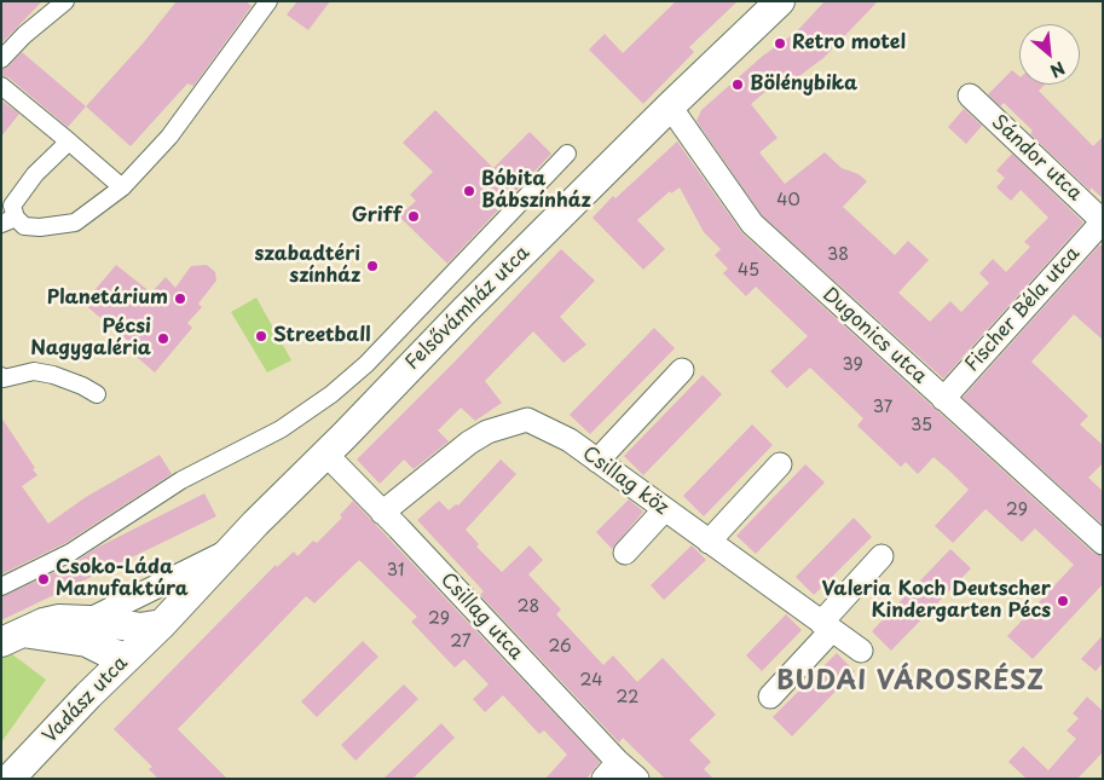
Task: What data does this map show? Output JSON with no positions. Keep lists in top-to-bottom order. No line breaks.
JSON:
{"streets":{"street":["Sándor utca","Felsővámház utca","Fischer Béla utca","Dugonics utca","Csillag köz","Csillag utca","Vadász utca"]},"crossings":[["Sándor utca","Fischer Béla utca"],["Felsővámház utca","Dugonics utca"],["Felsővámház utca","Csillag utca"],["Felsővámház utca","Vadász utca"],["Fischer Béla utca","Dugonics utca"],["Csillag köz","Csillag utca"]],"districts":["BUDAI VÁROSRÉSZ"],"places":["Retro motel","Bölénybika","Bóbita Bábszínház","Griff","szabadtéri színház","Planetárium","Streetball","Pécsi Nagygaléria","Csoko-Láda Manufaktúra","Valeria Koch Deutscher Kindergarten Pécs"],"house_numbers":["40","38","45","39","37","35","29","31","28","29","27","26","24","22"],"north":"bottom right"}
